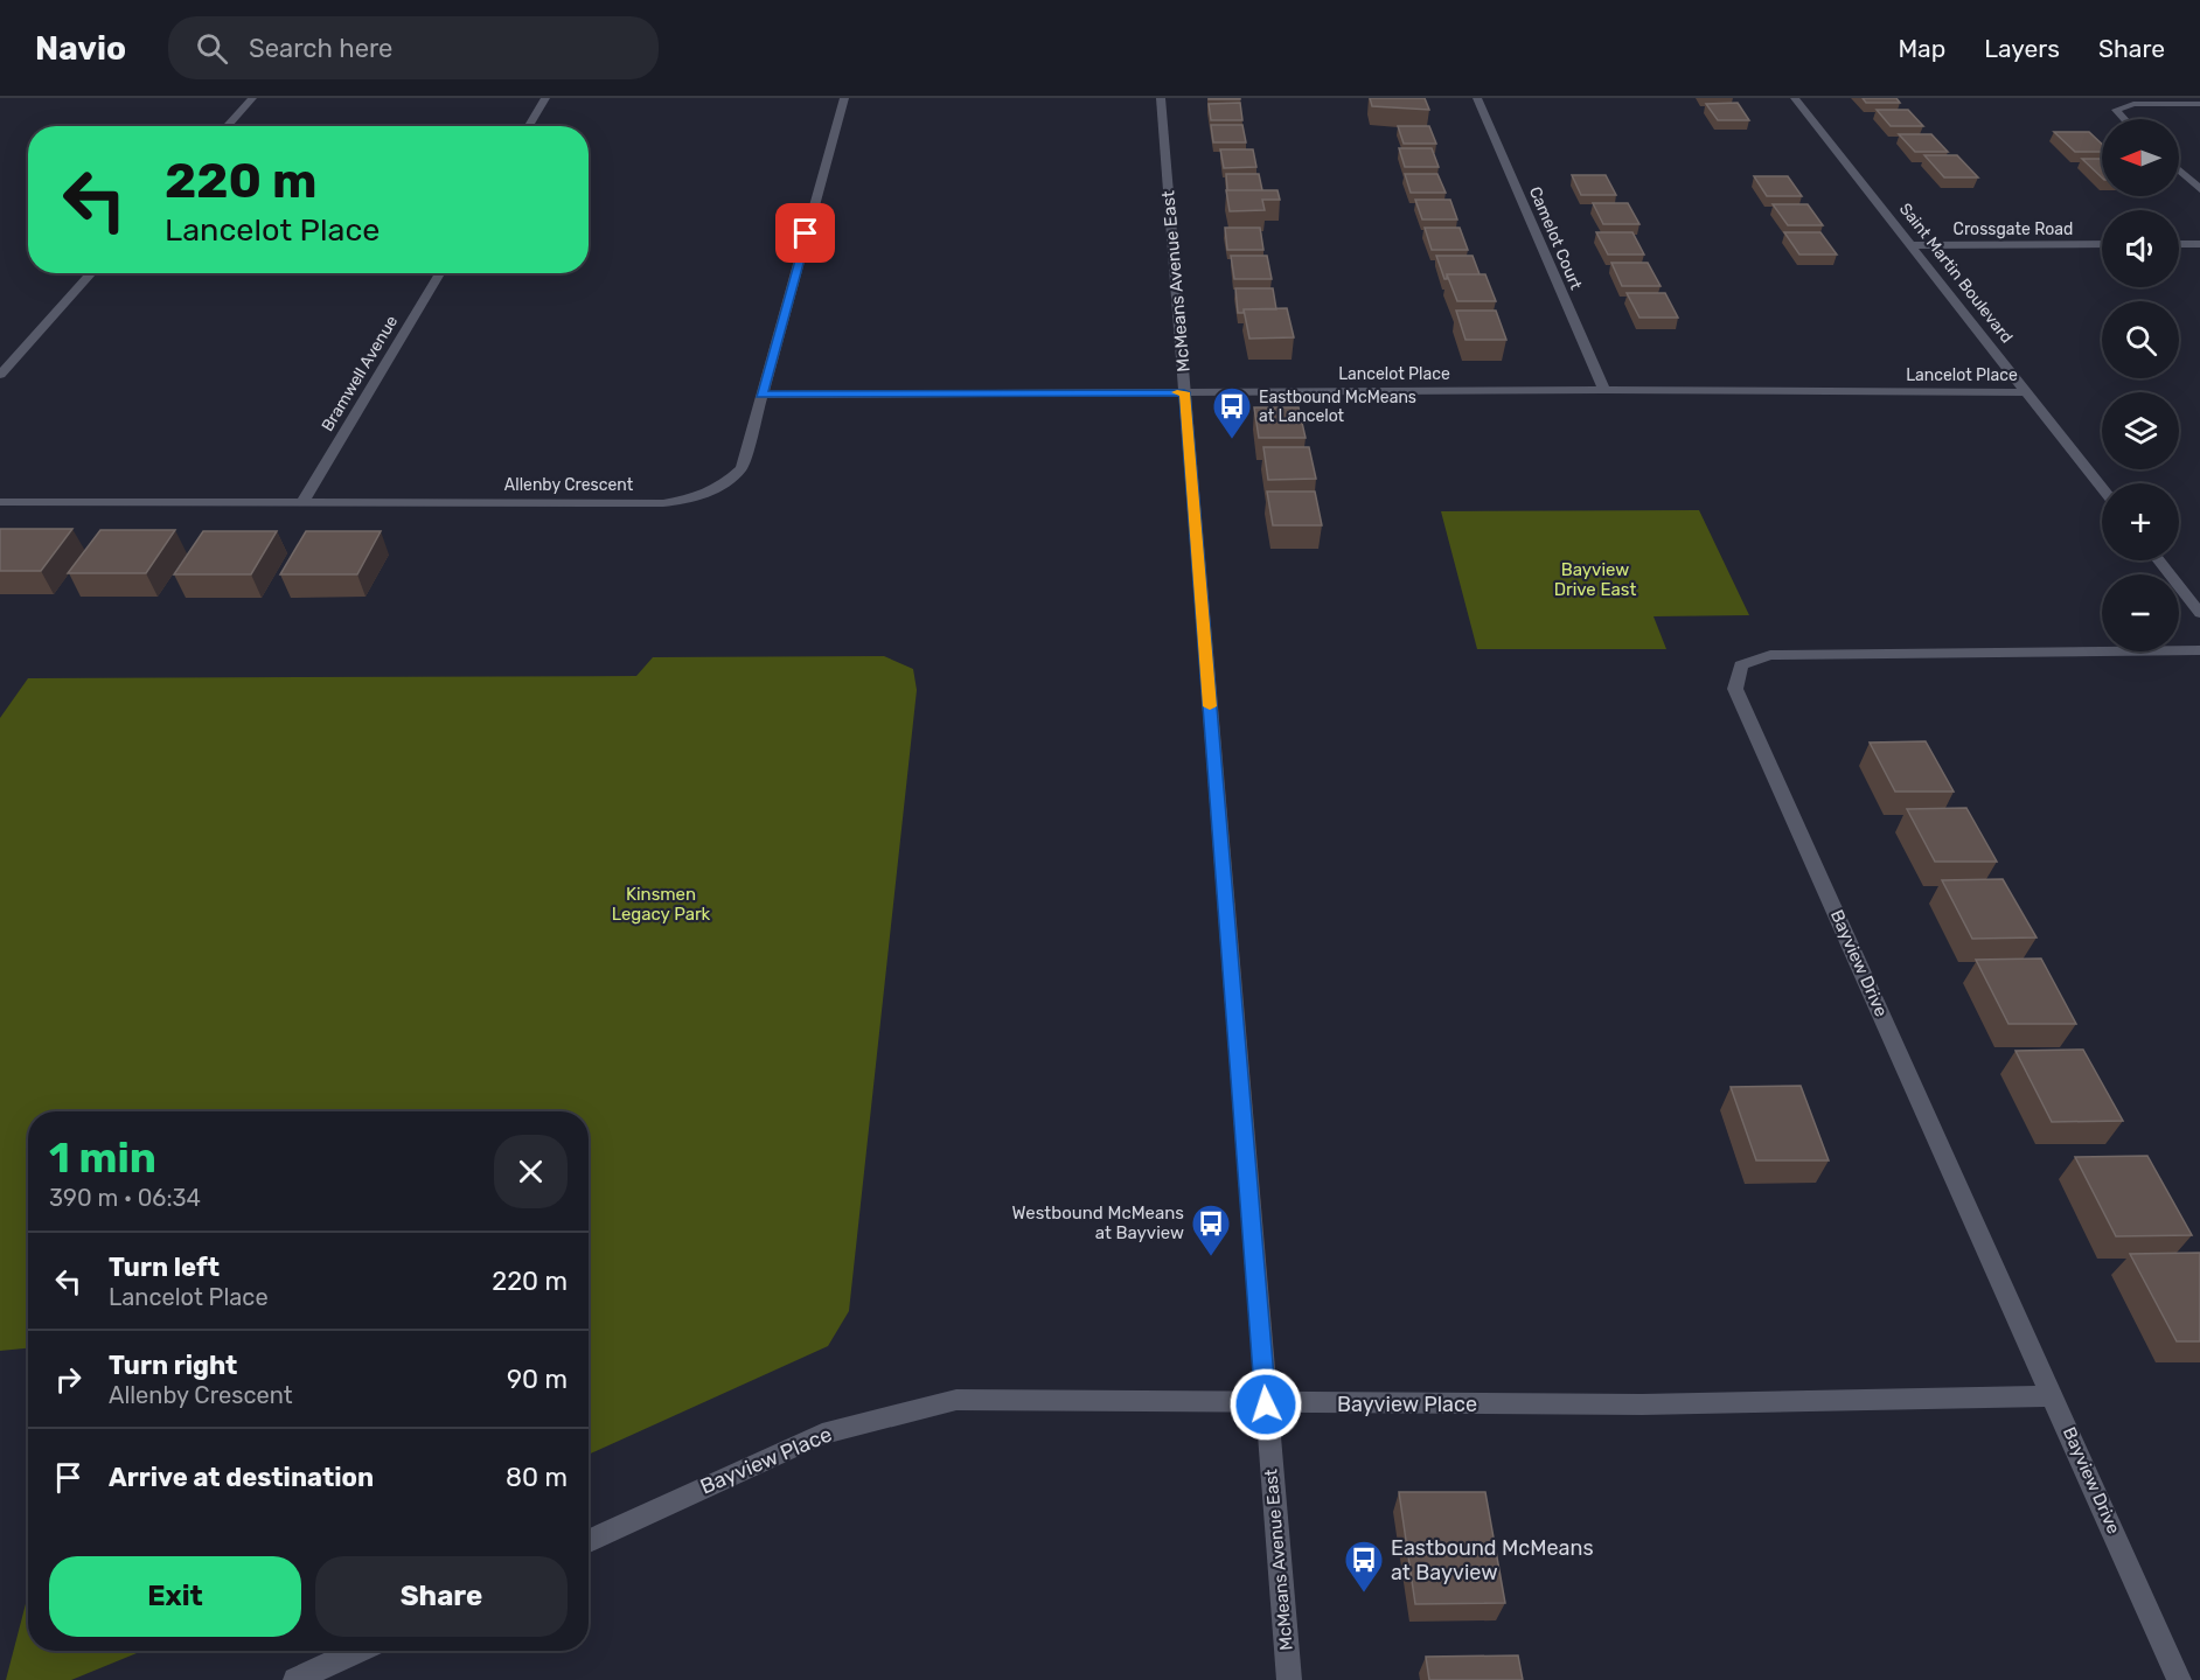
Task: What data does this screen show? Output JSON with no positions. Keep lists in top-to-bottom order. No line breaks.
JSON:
{"streets":{"street":["Crossgate Road","Camelot Court","Saint Martin Boulevard","McMeans Avenue East","Bramwell Avenue","Lancelot Place","Allenby Crescent","Bayview Drive","Bayview Place"]},"crossings":[["Crossgate Road","Saint Martin Boulevard"],["Camelot Court","Lancelot Place"],["Saint Martin Boulevard","Lancelot Place"],["McMeans Avenue East","Lancelot Place"],["McMeans Avenue East","Bayview Place"],["Bramwell Avenue","Allenby Crescent"],["Lancelot Place","Allenby Crescent"],["Bayview Drive","Bayview Place"]],"parks":["Bayview Drive East","Kinsmen Legacy Park"],"places":{"bus stop":["Eastbound McMeans at Lancelot","Westbound McMeans at Bayview","Eastbound McMeans at Bayview"]},"north":"left","page":{"header":"Navio","search":"Search here","nav":["Map","Layers","Share"],"map_buttons":["+","−"],"turn":["220 m","Lancelot Place"],"heading":["1 min","390 m · 06:34"],"list":[{"name":"Turn left","note":"Lancelot Place","value":"220 m"},{"name":"Turn right","note":"Allenby Crescent","value":"90 m"},{"name":"Arrive at destination","value":"80 m"}],"buttons":["Exit","Share"]}}
